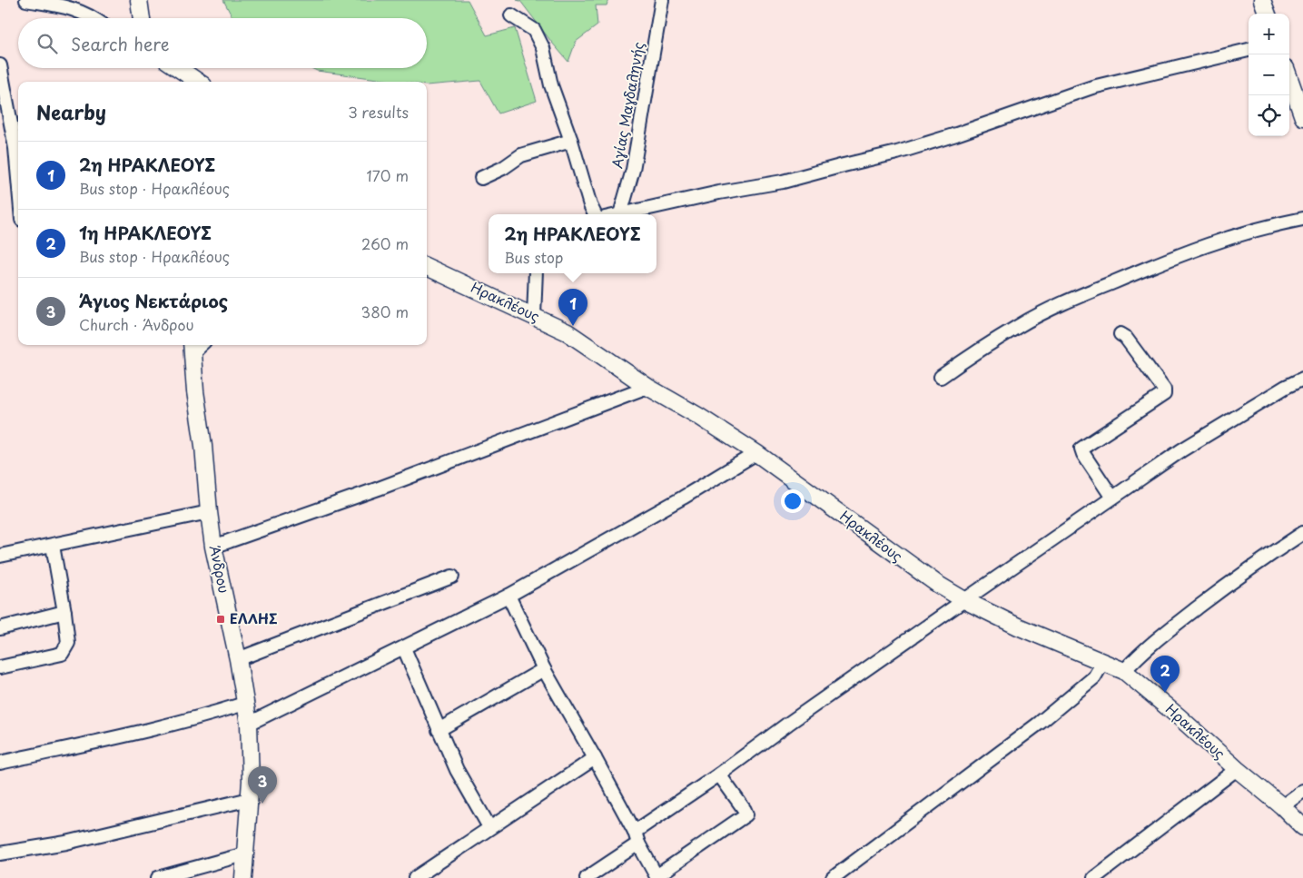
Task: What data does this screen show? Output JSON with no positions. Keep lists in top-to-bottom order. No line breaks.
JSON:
{"streets":{"street":["Αγίας Μαγδαληνής","Ηρακλέους","Άνδρου"]},"places":{"transit":["ΕΛΛΗΣ"]},"page":{"map_buttons":["+","−"],"search":"Search here","heading":["Nearby","3 results"],"list":[{"mark":"1","name":"2η ΗΡΑΚΛΕΟΥΣ","note":"Bus stop · Ηρακλέους","value":"170 m"},{"mark":"2","name":"1η ΗΡΑΚΛΕΟΥΣ","note":"Bus stop · Ηρακλέους","value":"260 m"},{"mark":"3","name":"Άγιος Νεκτάριος","note":"Church · Άνδρου","value":"380 m"}],"popup":["2η ΗΡΑΚΛΕΟΥΣ","Bus stop"],"pins":["1","2","3"]}}
